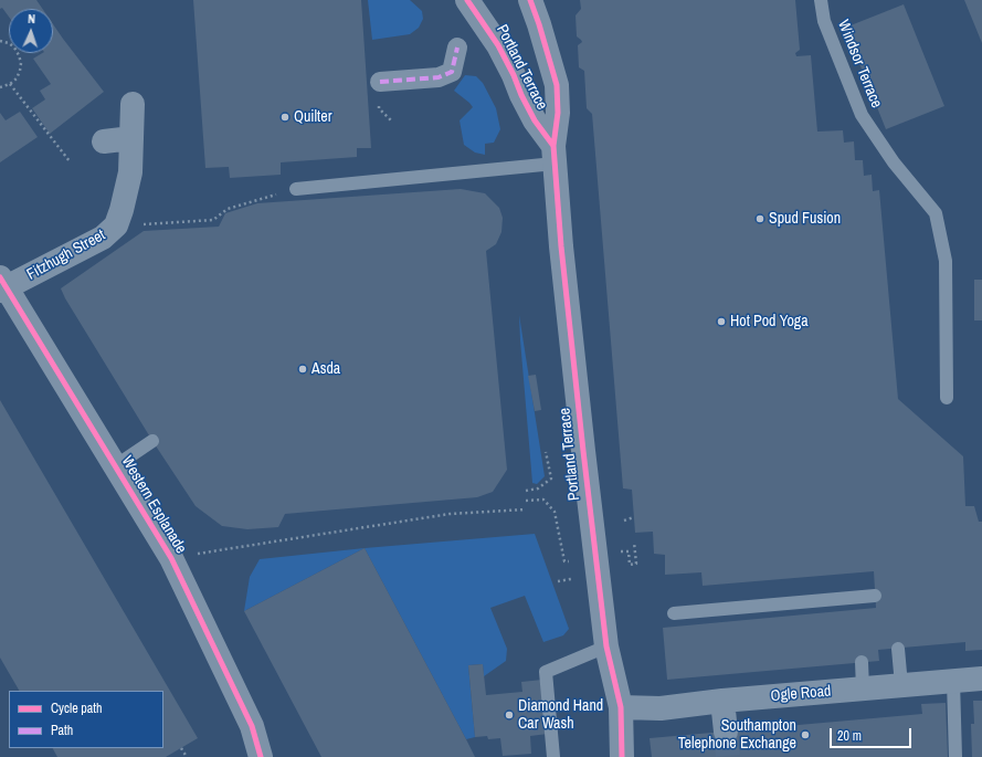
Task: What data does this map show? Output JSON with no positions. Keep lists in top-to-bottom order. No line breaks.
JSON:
{"streets":{"street":["Portland Terrace","Fitzhugh Street","Western Esplanade","Ogle Road"],"lane":["Windsor Terrace"]},"crossings":[["Portland Terrace","Ogle Road"],["Fitzhugh Street","Western Esplanade"]],"places":["Quilter","Spud Fusion","Hot Pod Yoga","Asda","Diamond Hand Car Wash","Southampton Telephone Exchange"],"legend":["Cycle path","Path"],"scale_bar":"20 m","north":"top"}
